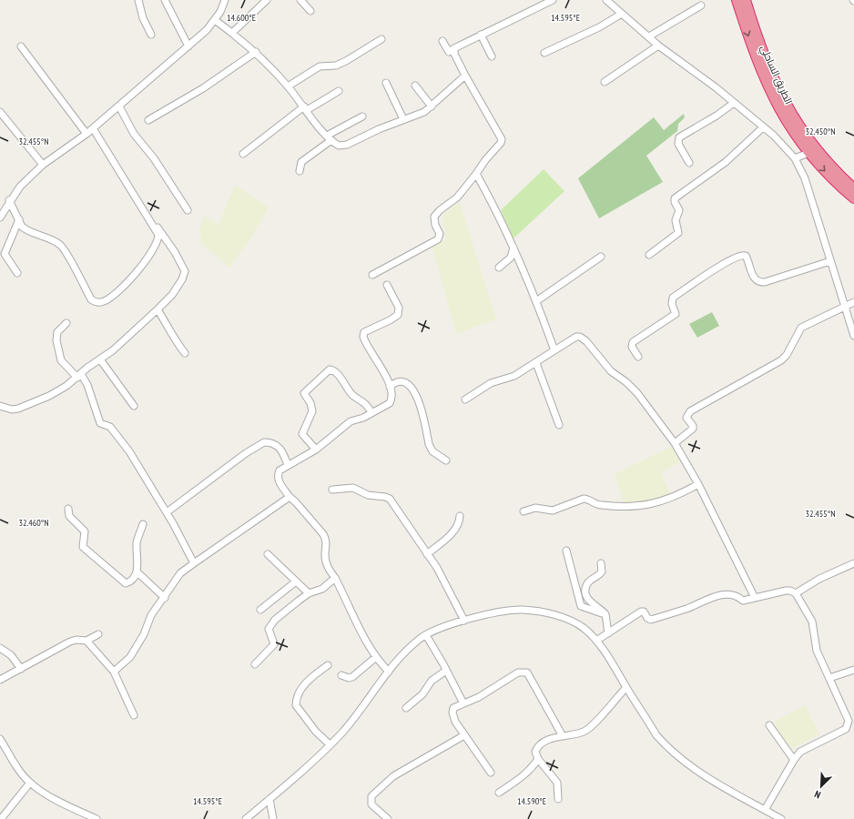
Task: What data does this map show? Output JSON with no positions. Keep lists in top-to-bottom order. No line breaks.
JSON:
{"streets":{"highway":["الطريق الساحلي"]},"north":"bottom left","coordinates":["14.600°E","14.595°E","32.450°N","32.455°N","32.460°N","14.590°E"]}
